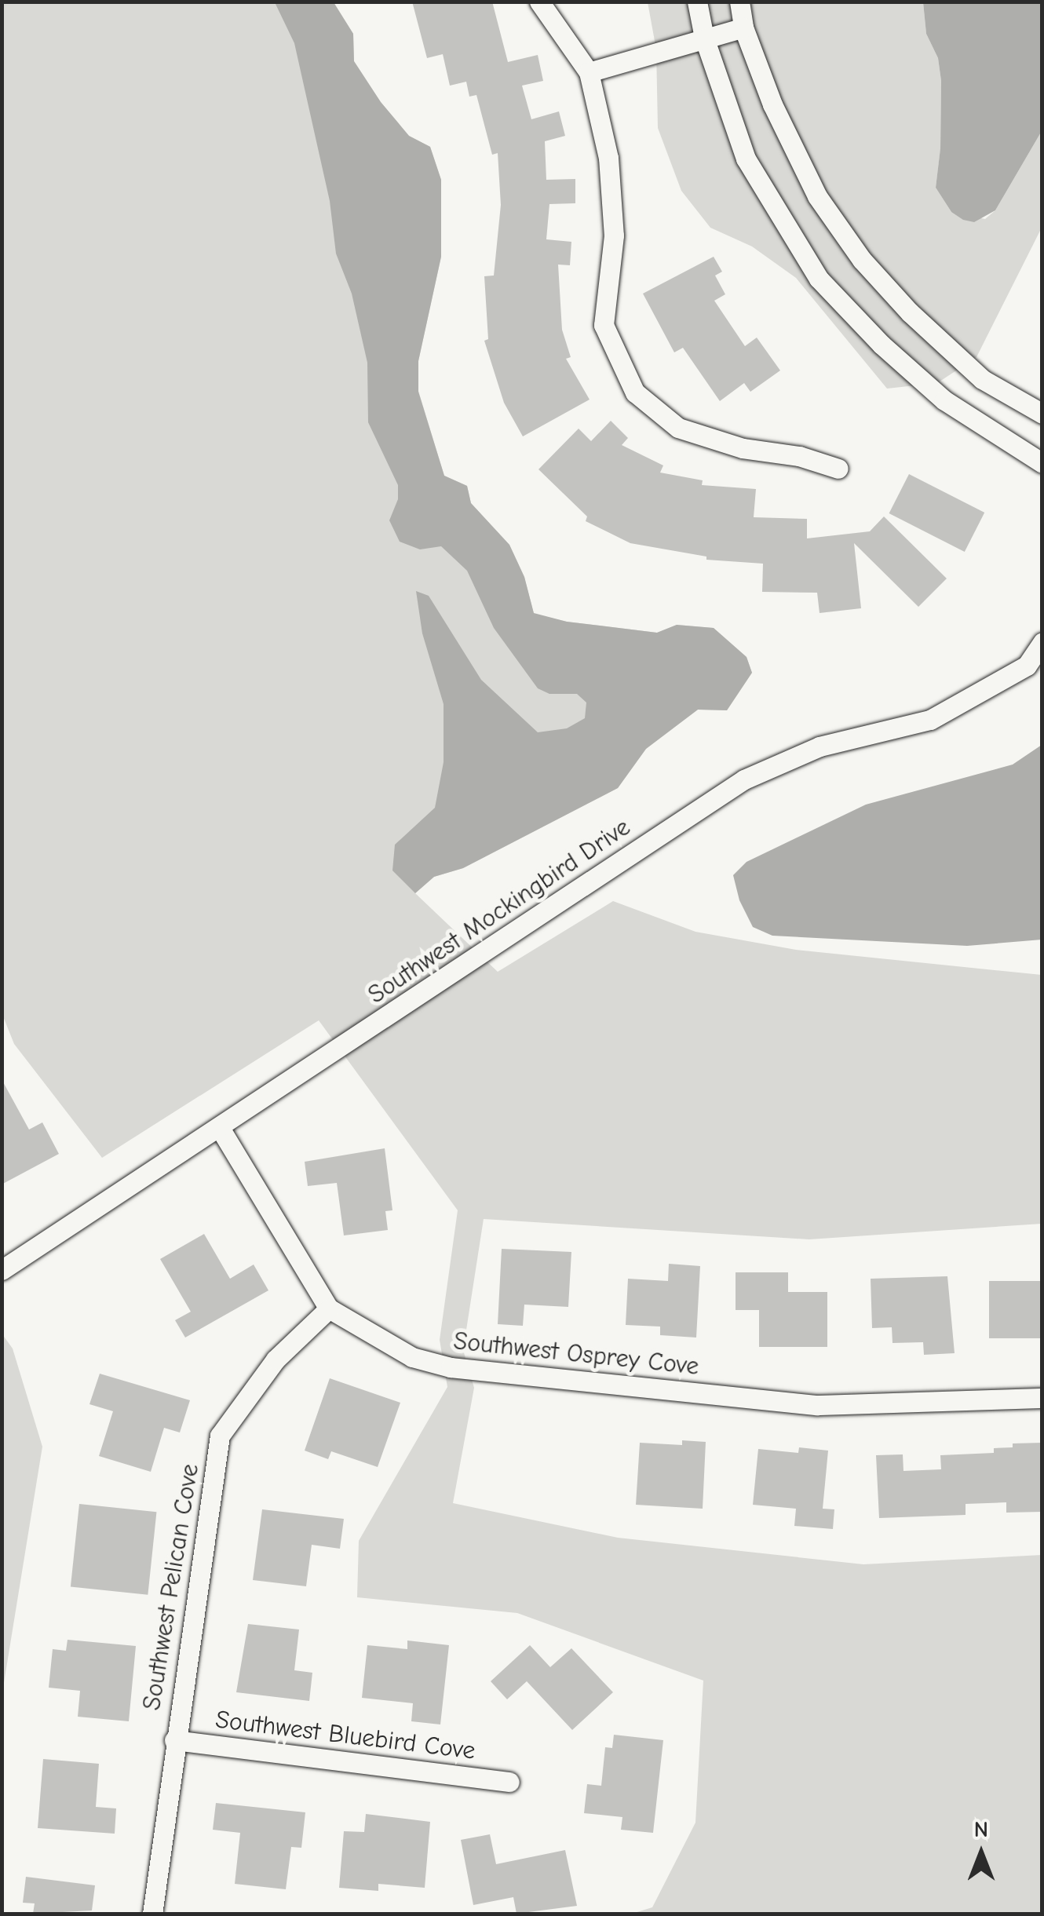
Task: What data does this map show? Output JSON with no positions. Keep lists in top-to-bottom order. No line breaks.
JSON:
{"streets":{"street":["Southwest Mockingbird Drive","Southwest Osprey Cove","Southwest Pelican Cove","Southwest Bluebird Cove"]},"crossings":[["Southwest Mockingbird Drive","Southwest Osprey Cove"],["Southwest Osprey Cove","Southwest Pelican Cove"],["Southwest Pelican Cove","Southwest Bluebird Cove"]],"north":"top"}
